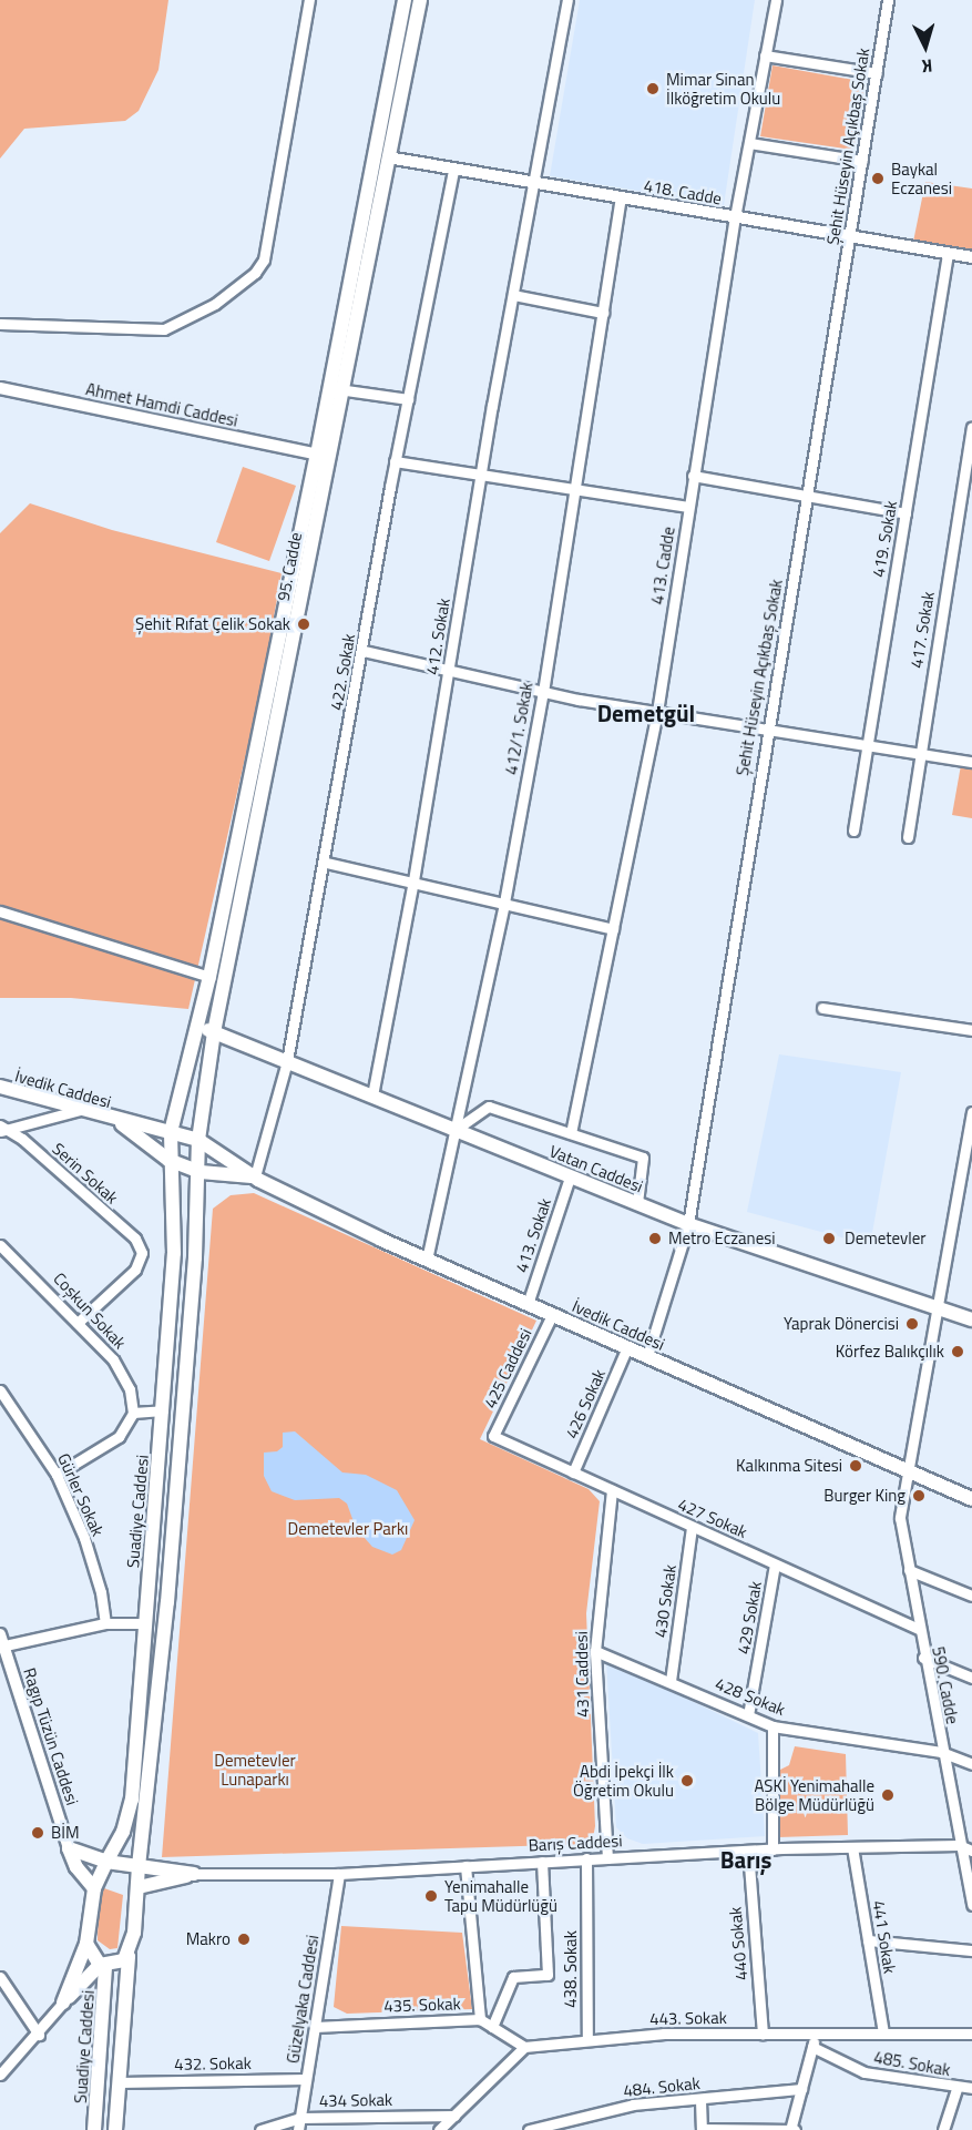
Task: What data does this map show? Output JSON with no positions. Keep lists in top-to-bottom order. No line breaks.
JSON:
{"streets":{"main road":["95. Cadde","İvedik Caddesi","Vatan Caddesi","Suadiye Caddesi","Ragıp Tüzün Caddesi","Barış Caddesi"],"street":["Şehit Hüseyin Açıkbaş Sokak","418. Cadde","Ahmet Hamdi Caddesi","419. Sokak","413. Cadde","417. Sokak","412. Sokak","422. Sokak","412/1. Sokak","Serin Sokak","413. Sokak","Coşkun Sokak","425 Caddesi","426 Sokak","Gürler Sokak","427 Sokak","430 Sokak","429 Sokak","431 Caddesi","590. Cadde","428 Sokak","441 Sokak","440 Sokak","438. Sokak","Güzelyaka Caddesi","435. Sokak","443. Sokak","432. Sokak","485. Sokak","484. Sokak","434 Sokak"]},"crossings":[["Şehit Hüseyin Açıkbaş Sokak","418. Cadde"],["Şehit Hüseyin Açıkbaş Sokak","İvedik Caddesi"],["Şehit Hüseyin Açıkbaş Sokak","Vatan Caddesi"],["418. Cadde","419. Sokak"],["418. Cadde","413. Cadde"],["418. Cadde","95. Cadde"],["418. Cadde","412. Sokak"],["418. Cadde","422. Sokak"],["418. Cadde","412/1. Sokak"],["Ahmet Hamdi Caddesi","95. Cadde"],["95. Cadde","İvedik Caddesi"],["95. Cadde","Vatan Caddesi"],["412. Sokak","Vatan Caddesi"],["422. Sokak","İvedik Caddesi"],["422. Sokak","Vatan Caddesi"],["412/1. Sokak","İvedik Caddesi"],["412/1. Sokak","Vatan Caddesi"],["İvedik Caddesi","413. Sokak"],["İvedik Caddesi","425 Caddesi"],["İvedik Caddesi","426 Sokak"],["İvedik Caddesi","Suadiye Caddesi"],["İvedik Caddesi","590. Cadde"],["Vatan Caddesi","413. Sokak"],["Vatan Caddesi","590. Cadde"],["Serin Sokak","Coşkun Sokak"],["425 Caddesi","427 Sokak"],["426 Sokak","427 Sokak"],["Suadiye Caddesi","Ragıp Tüzün Caddesi"],["427 Sokak","430 Sokak"],["427 Sokak","429 Sokak"],["427 Sokak","431 Caddesi"],["427 Sokak","590. Cadde"],["430 Sokak","428 Sokak"],["429 Sokak","428 Sokak"],["431 Caddesi","428 Sokak"],["431 Caddesi","Barış Caddesi"],["590. Cadde","428 Sokak"],["590. Cadde","Barış Caddesi"],["Barış Caddesi","441 Sokak"],["Barış Caddesi","440 Sokak"],["Barış Caddesi","438. Sokak"],["Barış Caddesi","Güzelyaka Caddesi"],["441 Sokak","443. Sokak"],["440 Sokak","443. Sokak"],["438. Sokak","443. Sokak"],["Güzelyaka Caddesi","435. Sokak"],["Güzelyaka Caddesi","432. Sokak"],["Güzelyaka Caddesi","434 Sokak"],["435. Sokak","443. Sokak"]],"districts":["Demetgül","Barış"],"parks":["Demetevler Parkı","Demetevler Lunaparkı"],"places":["Mimar Sinan İlköğretim Okulu","Baykal Eczanesi","Şehit Rıfat Çelik Sokak","Metro Eczanesi","Demetevler","Yaprak Dönercisi","Körfez Balıkçılık","Kalkınma Sitesi","Burger King","Abdi İpekçi İlk Öğretim Okulu","ASKİ Yenimahalle Bölge Müdürlüğü","BİM","Yenimahalle Tapu Müdürlüğü","Makro"],"north":"bottom"}
